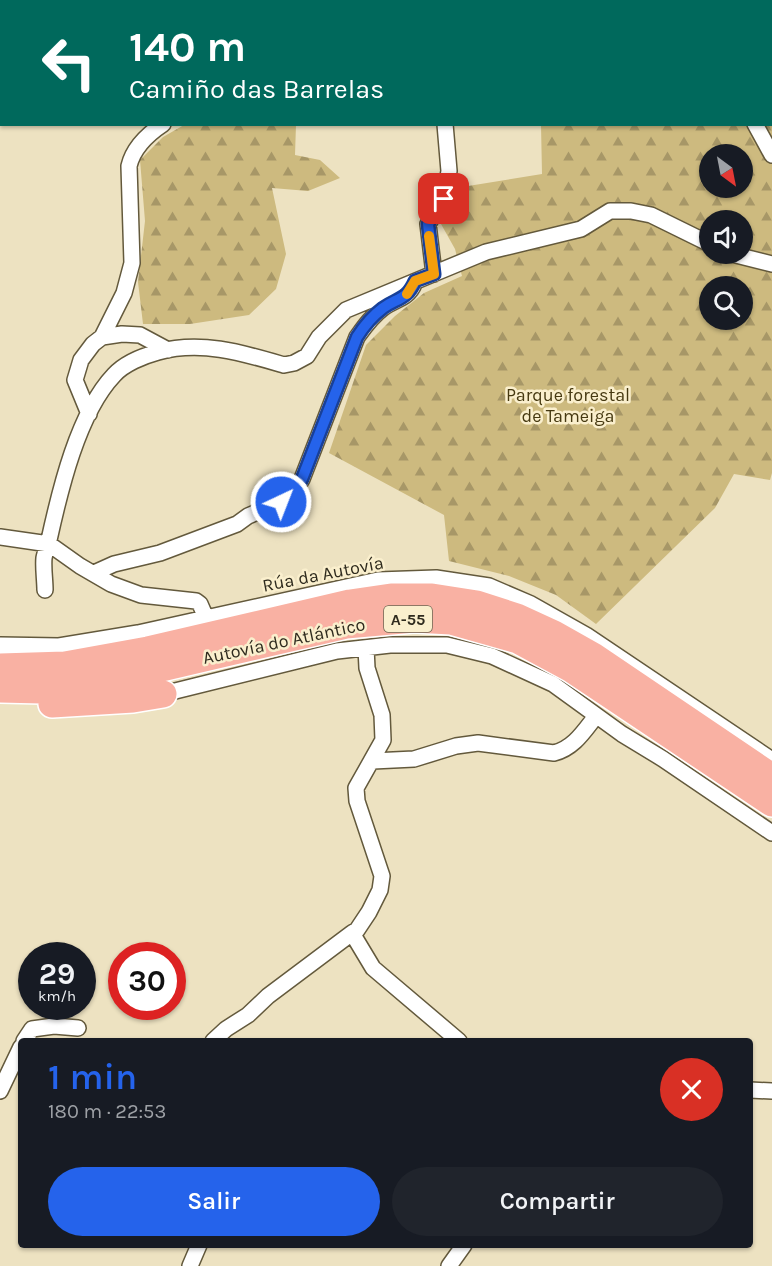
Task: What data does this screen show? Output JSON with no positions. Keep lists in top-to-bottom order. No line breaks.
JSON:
{"streets":{"highway":["A-55","Autovía do Atlántico"],"street":["Rúa da Autovía"]},"parks":["Parque forestal de Tameiga"],"north":"bottom right","page":{"turn":["140 m","Camiño das Barrelas"],"speed":"29 km/h","limit":"30","heading":["1 min","180 m · 22:53"],"buttons":["Salir","Compartir"]}}
